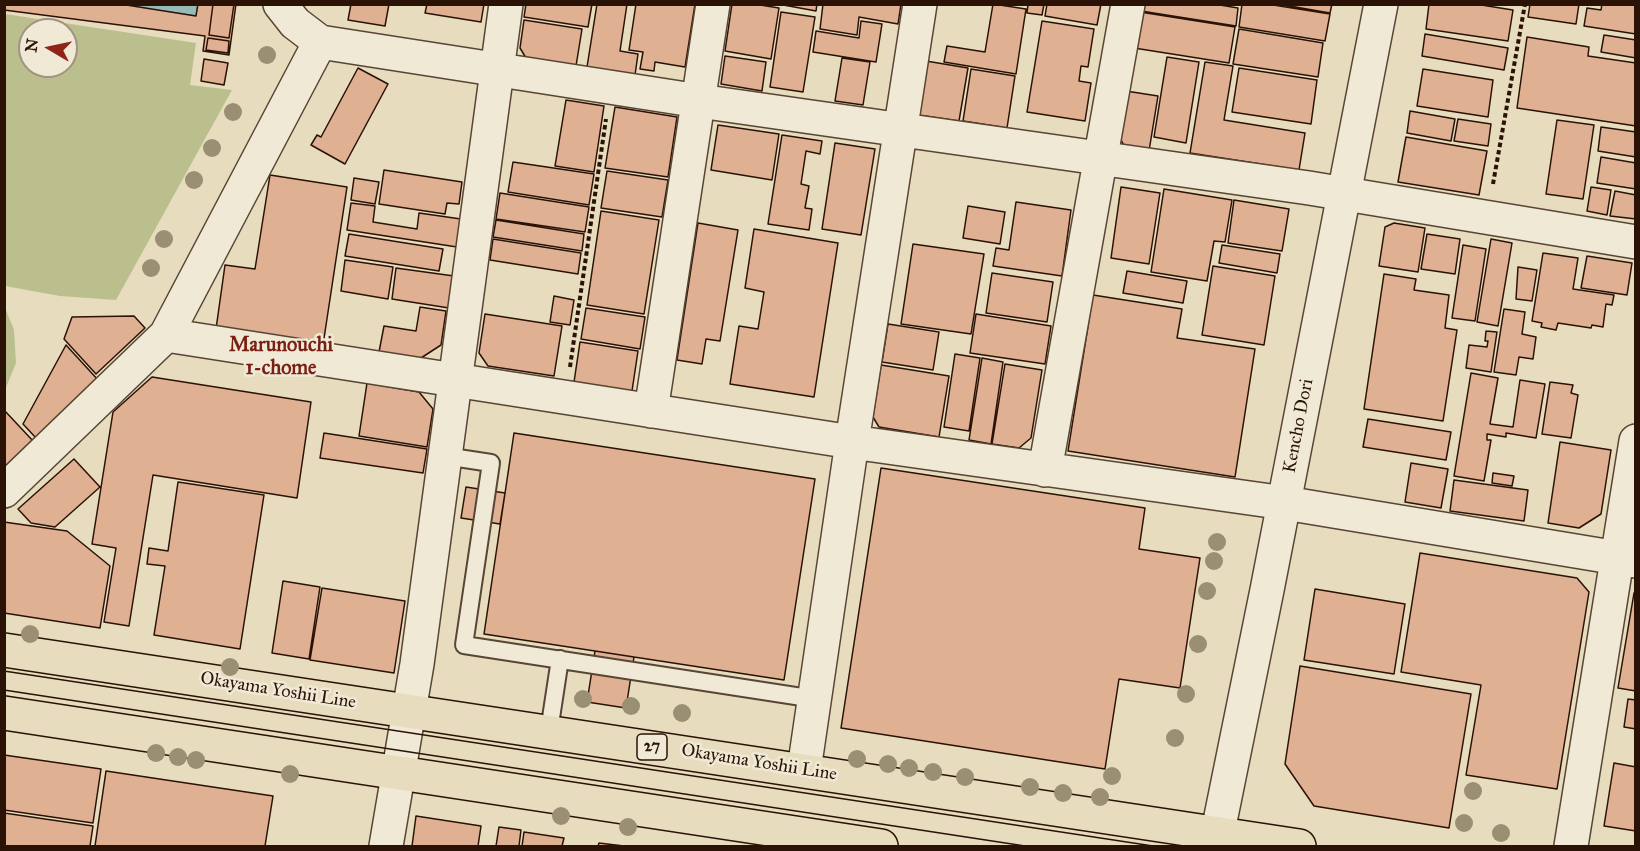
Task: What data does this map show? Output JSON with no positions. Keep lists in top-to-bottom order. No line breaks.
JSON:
{"streets":{"main road":["Okayama Yoshii Line","27"],"street":["Kencho Dori"]},"crossings":[["Kencho Dori","Okayama Yoshii Line"]],"districts":["Marunouchi 1-chome"],"north":"left"}
